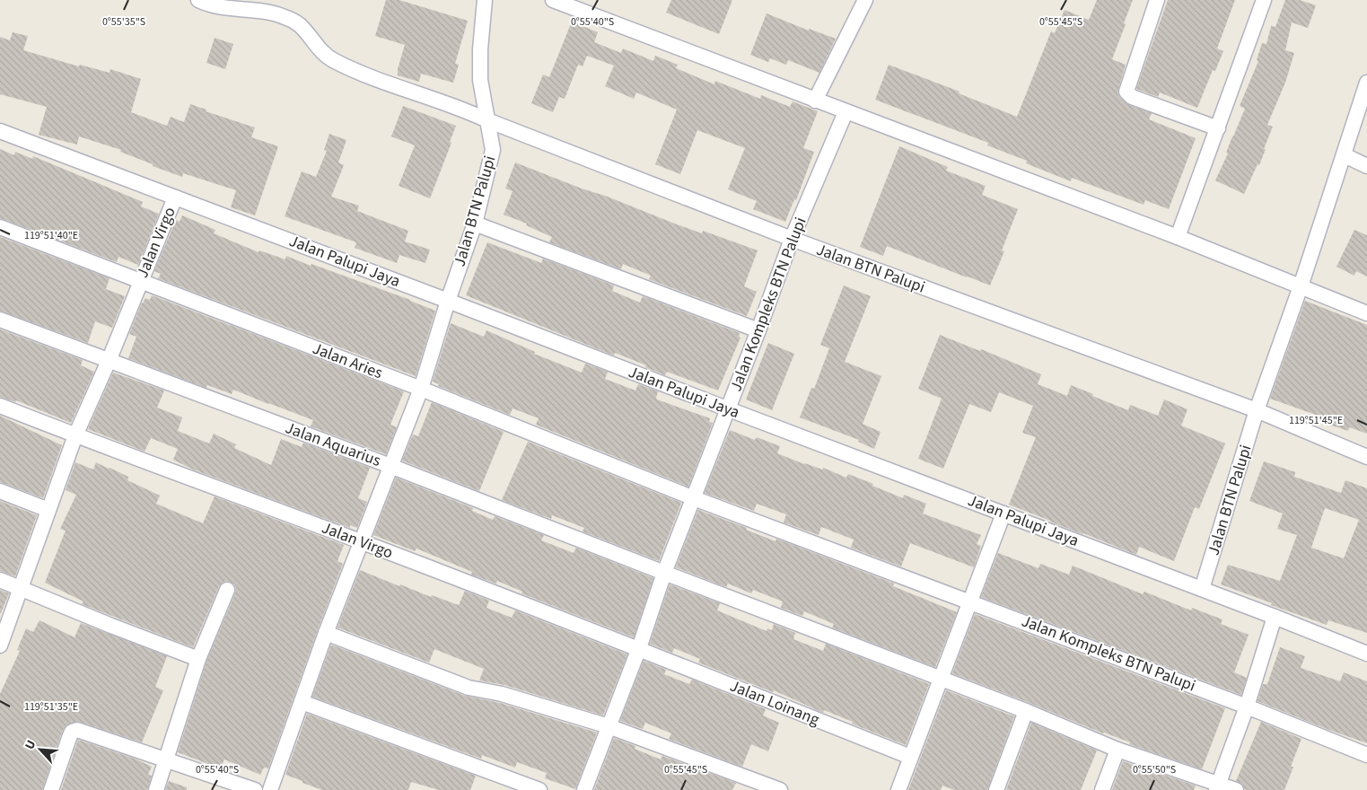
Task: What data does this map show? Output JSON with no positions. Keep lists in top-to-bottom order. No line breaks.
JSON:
{"streets":{"street":["Jalan BTN Palupi","Jalan Virgo","Jalan Palupi Jaya","Jalan Kompleks BTN Palupi","Jalan Aries","Jalan Aquarius","Jalan Loinang"]},"crossings":[["Jalan BTN Palupi","Jalan Virgo"],["Jalan BTN Palupi","Jalan Palupi Jaya"],["Jalan BTN Palupi","Jalan Kompleks BTN Palupi"],["Jalan BTN Palupi","Jalan Aries"],["Jalan BTN Palupi","Jalan Aquarius"],["Jalan Virgo","Jalan Palupi Jaya"],["Jalan Virgo","Jalan Kompleks BTN Palupi"],["Jalan Virgo","Jalan Aries"],["Jalan Virgo","Jalan Aquarius"],["Jalan Virgo","Jalan Loinang"],["Jalan Palupi Jaya","Jalan Kompleks BTN Palupi"],["Jalan Kompleks BTN Palupi","Jalan Aries"],["Jalan Kompleks BTN Palupi","Jalan Aquarius"],["Jalan Kompleks BTN Palupi","Jalan Loinang"]],"north":"top left","coordinates":["0°55'35\"S","0°55'40\"S","0°55'45\"S","119°51'40\"E","119°51'45\"E","119°51'35\"E","0°55'50\"S"]}
